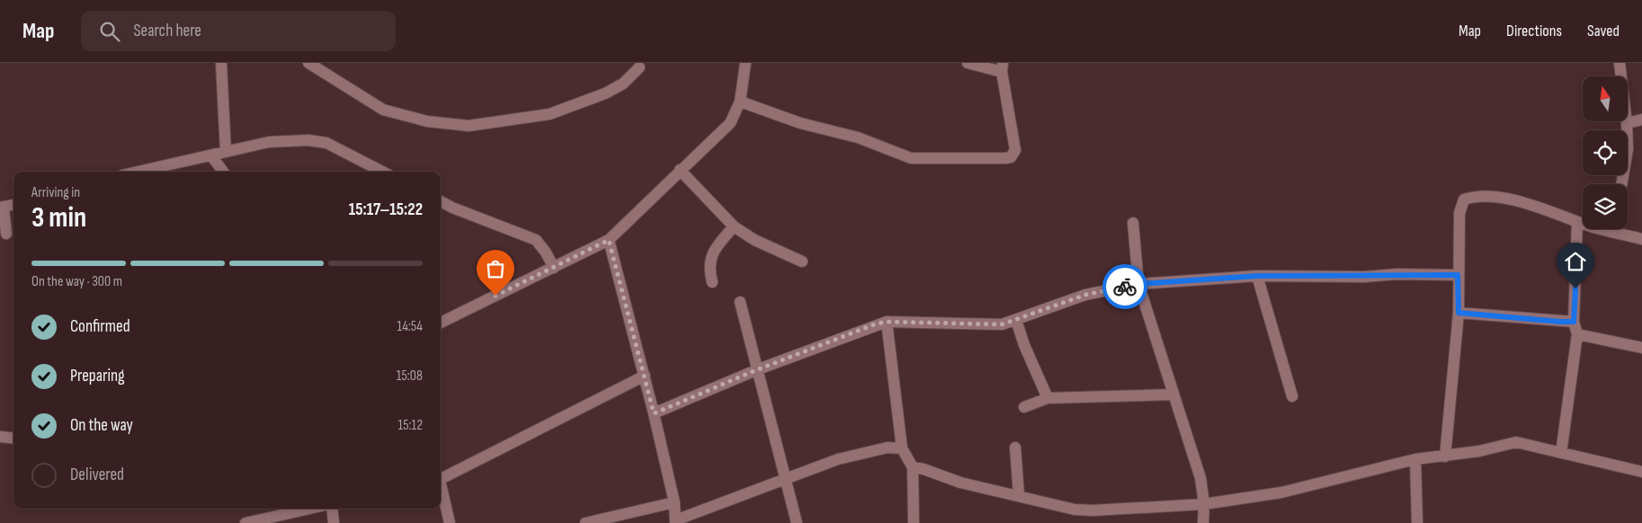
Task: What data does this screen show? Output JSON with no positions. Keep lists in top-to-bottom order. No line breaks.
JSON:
{"north":"top","page":{"header":"Map","search":"Search here","nav":["Map","Directions","Saved"],"heading":["3 min","Arriving in","15:17–15:22"],"bar":"On the way · 300 m","list":[["Confirmed","14:54"],["Preparing","15:08"],["On the way","15:12"],"Delivered"]}}
